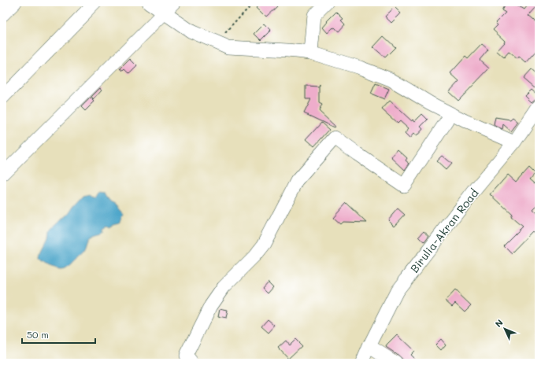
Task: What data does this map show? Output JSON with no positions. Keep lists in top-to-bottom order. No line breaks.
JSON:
{"streets":{"street":["Birulia-Akran Road"]},"scale_bar":"50 m","north":"top left"}
